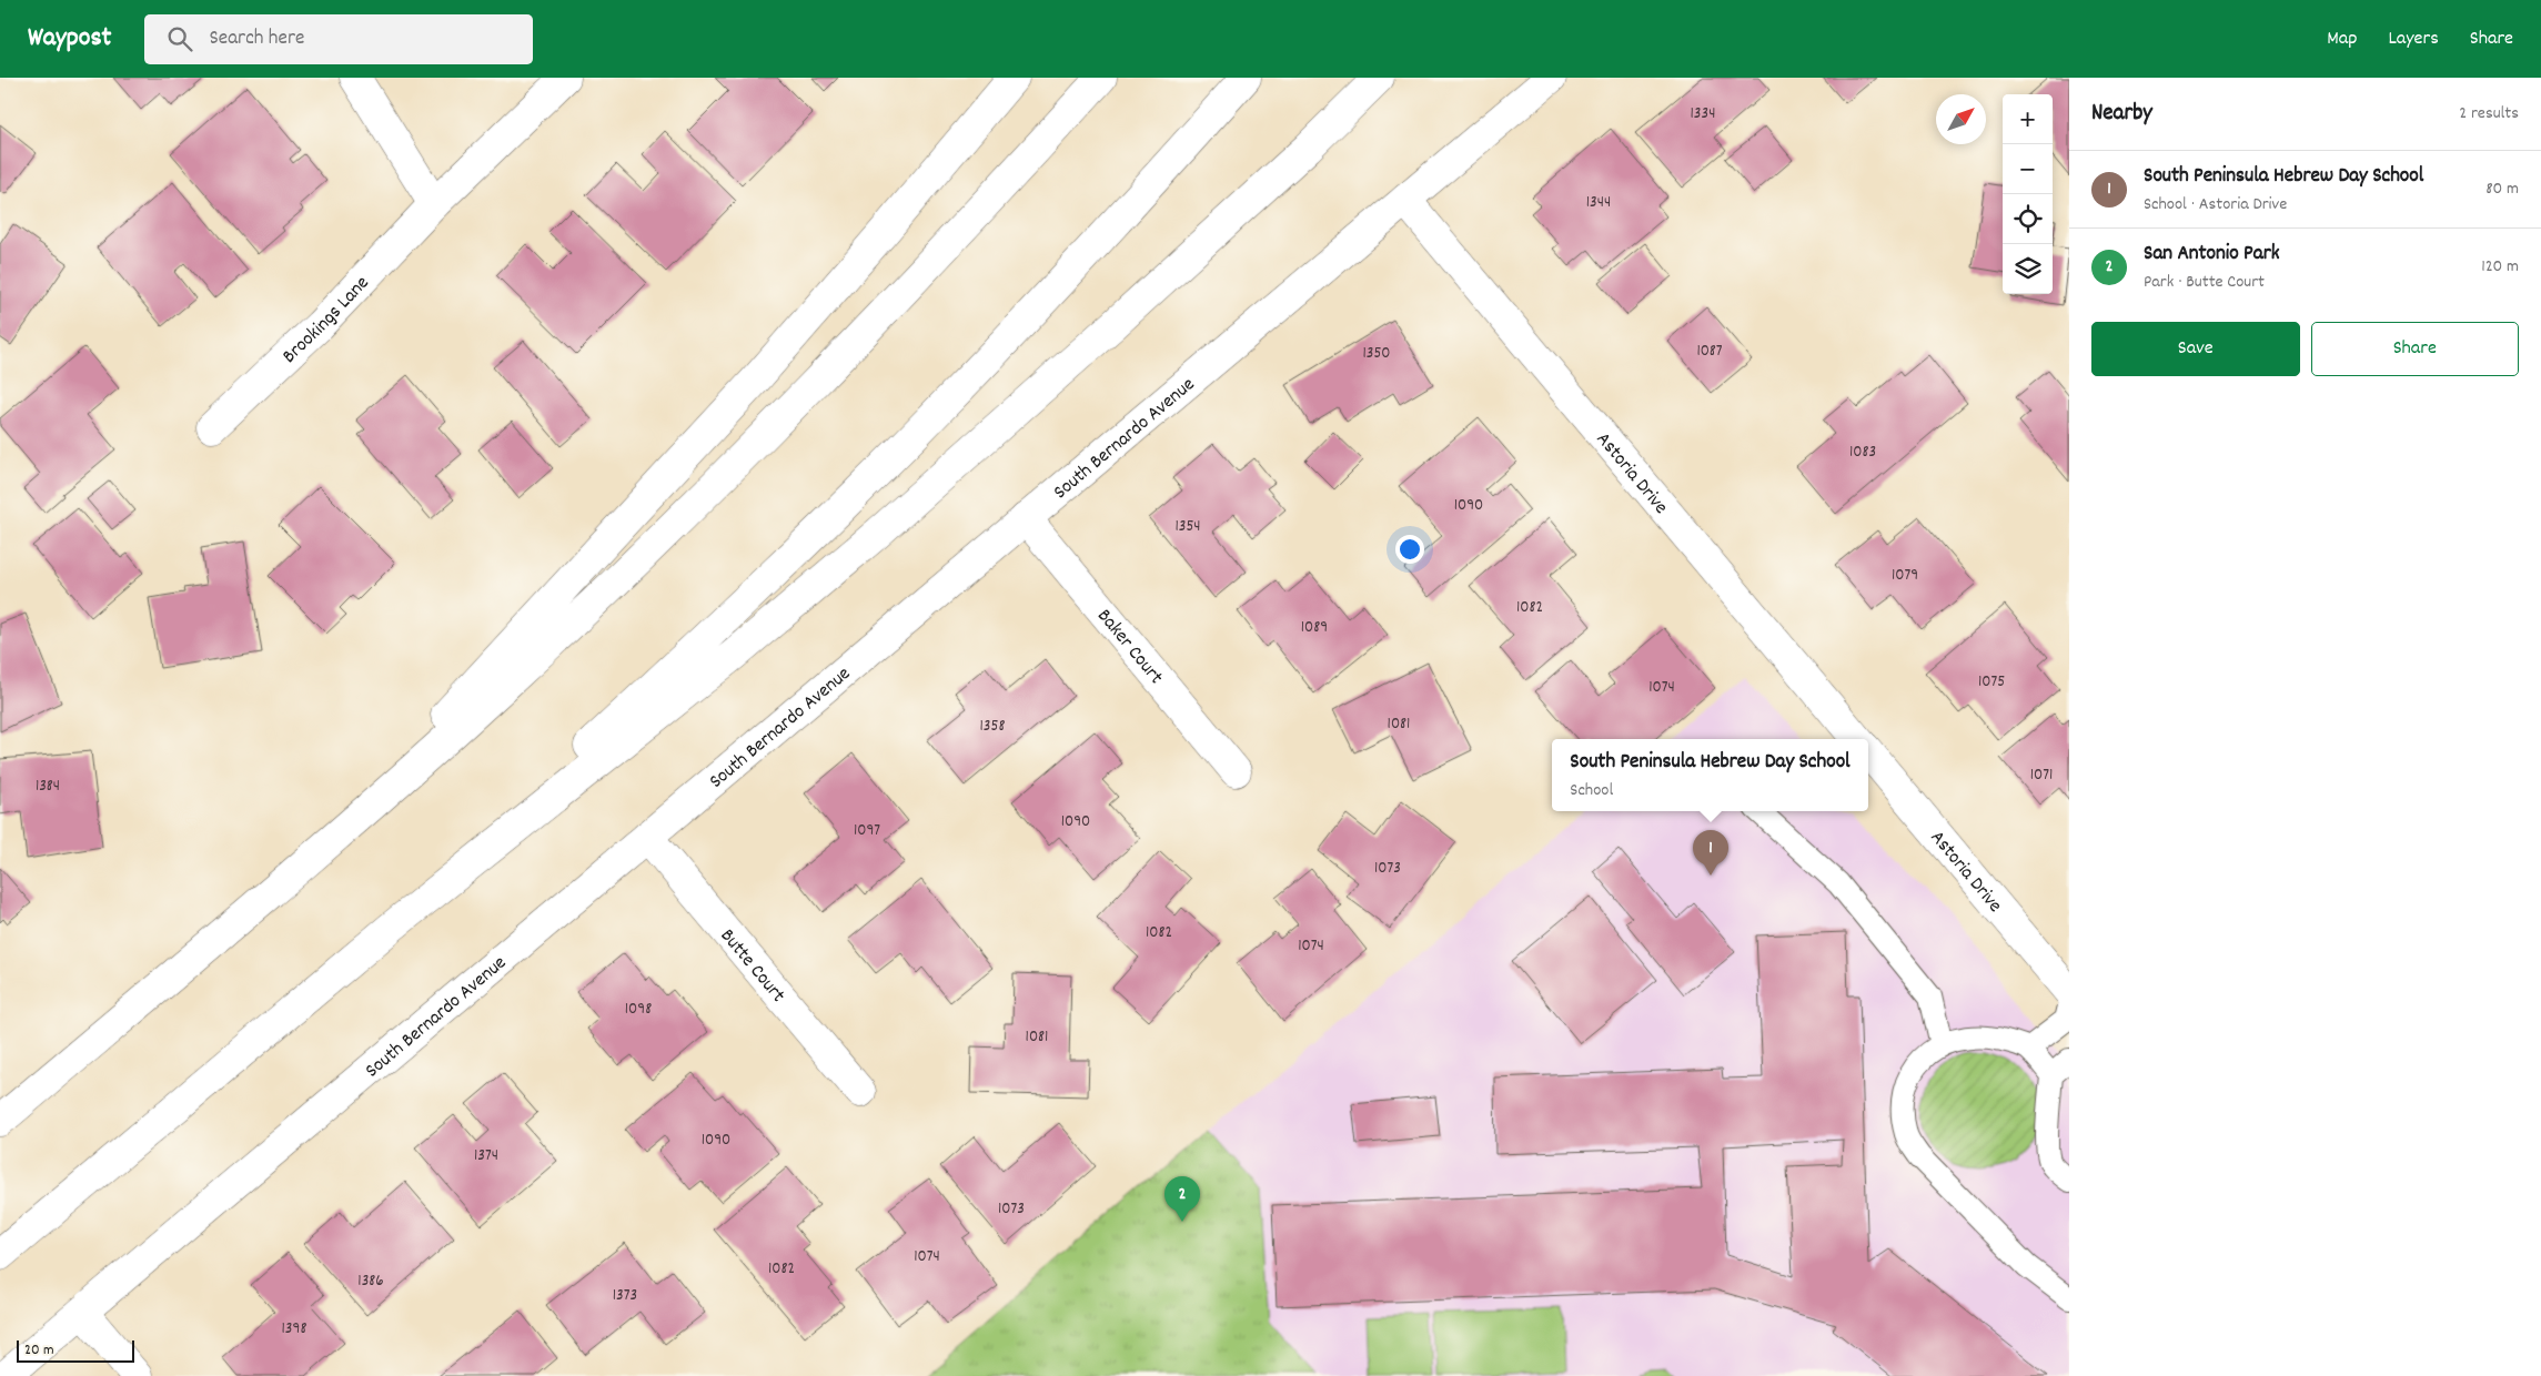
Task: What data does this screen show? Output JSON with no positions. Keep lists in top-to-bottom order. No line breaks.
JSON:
{"streets":{"main road":["Brookings Lane","South Bernardo Avenue","Astoria Drive","Baker Court","Butte Court"]},"crossings":[["South Bernardo Avenue","Astoria Drive"],["South Bernardo Avenue","Baker Court"],["South Bernardo Avenue","Butte Court"]],"house_numbers":["1334","1344","1087","1350","1083","1090","1354","1079","1082","1089","1075","1074","1081","1358","1071","1384","1090","1097","1073","1082","1074","1098","1081","1090","1374","1073","1074","1082","1386","1373","1398"],"scale_bar":"20 m","north":"top right","page":{"header":"Waypost","search":"Search here","nav":["Map","Layers","Share"],"heading":["Nearby","2 results"],"map_buttons":["+","−"],"list":[{"mark":"1","name":"South Peninsula Hebrew Day School","note":"School · Astoria Drive","value":"80 m"},{"mark":"2","name":"San Antonio Park","note":"Park · Butte Court","value":"120 m"}],"buttons":["Save","Share"],"popup":["South Peninsula Hebrew Day School","School"],"pins":["1","2"],"scale":"20 m"}}
